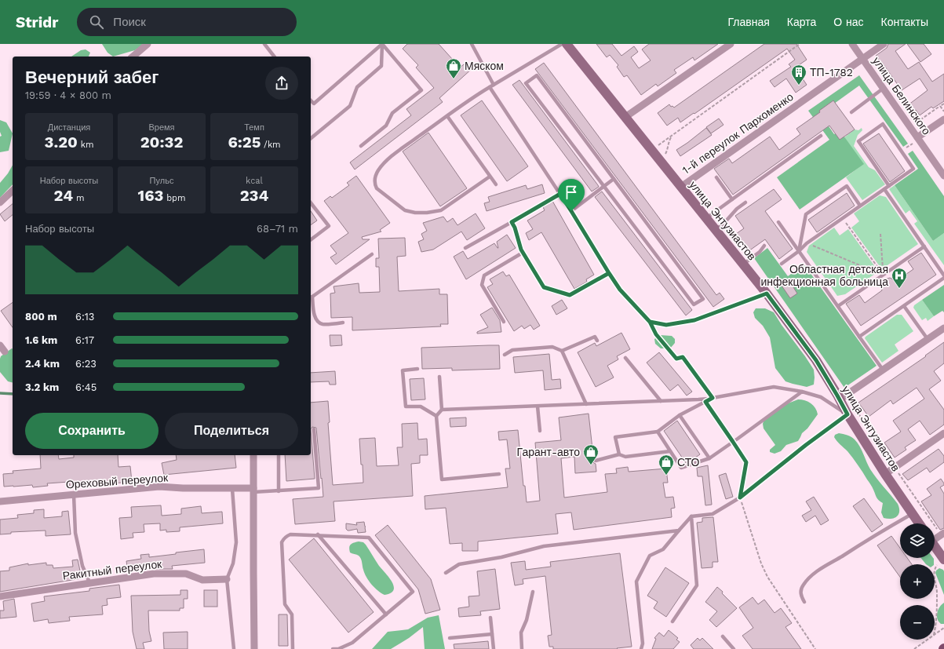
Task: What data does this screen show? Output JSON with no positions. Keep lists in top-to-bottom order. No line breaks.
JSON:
{"streets":{"street":["улица Белинского","1-й переулок Пархоменко","улица Энтузиастов","Ореховый переулок","Ракитный переулок"]},"crossings":[["улица Белинского","1-й переулок Пархоменко"],["1-й переулок Пархоменко","улица Энтузиастов"]],"places":{"shop":["Мяском","Гарант-авто","СТО"],"building":["ТП-1782"],"hospital":["Областная детская инфекционная больница"]},"page":{"header":"Stridr","search":"Поиск","nav":["Главная","Карта","О нас","Контакты"],"heading":["Вечерний забег","19:59 · 4 × 800 m"],"stats":[["Дистанция","3.20 km"],["Время","20:32"],["Темп","6:25 /km"],["Набор высоты","24 m"],["Пульс","163 bpm"],["kcal","234"]],"chart":["Набор высоты","68–71 m"],"list":[{"name":"800 m","note":"6:13"},{"name":"1.6 km","note":"6:17"},{"name":"2.4 km","note":"6:23"},{"name":"3.2 km","note":"6:45"}],"buttons":["Сохранить","Поделиться"],"map_buttons":["+","−"]}}
